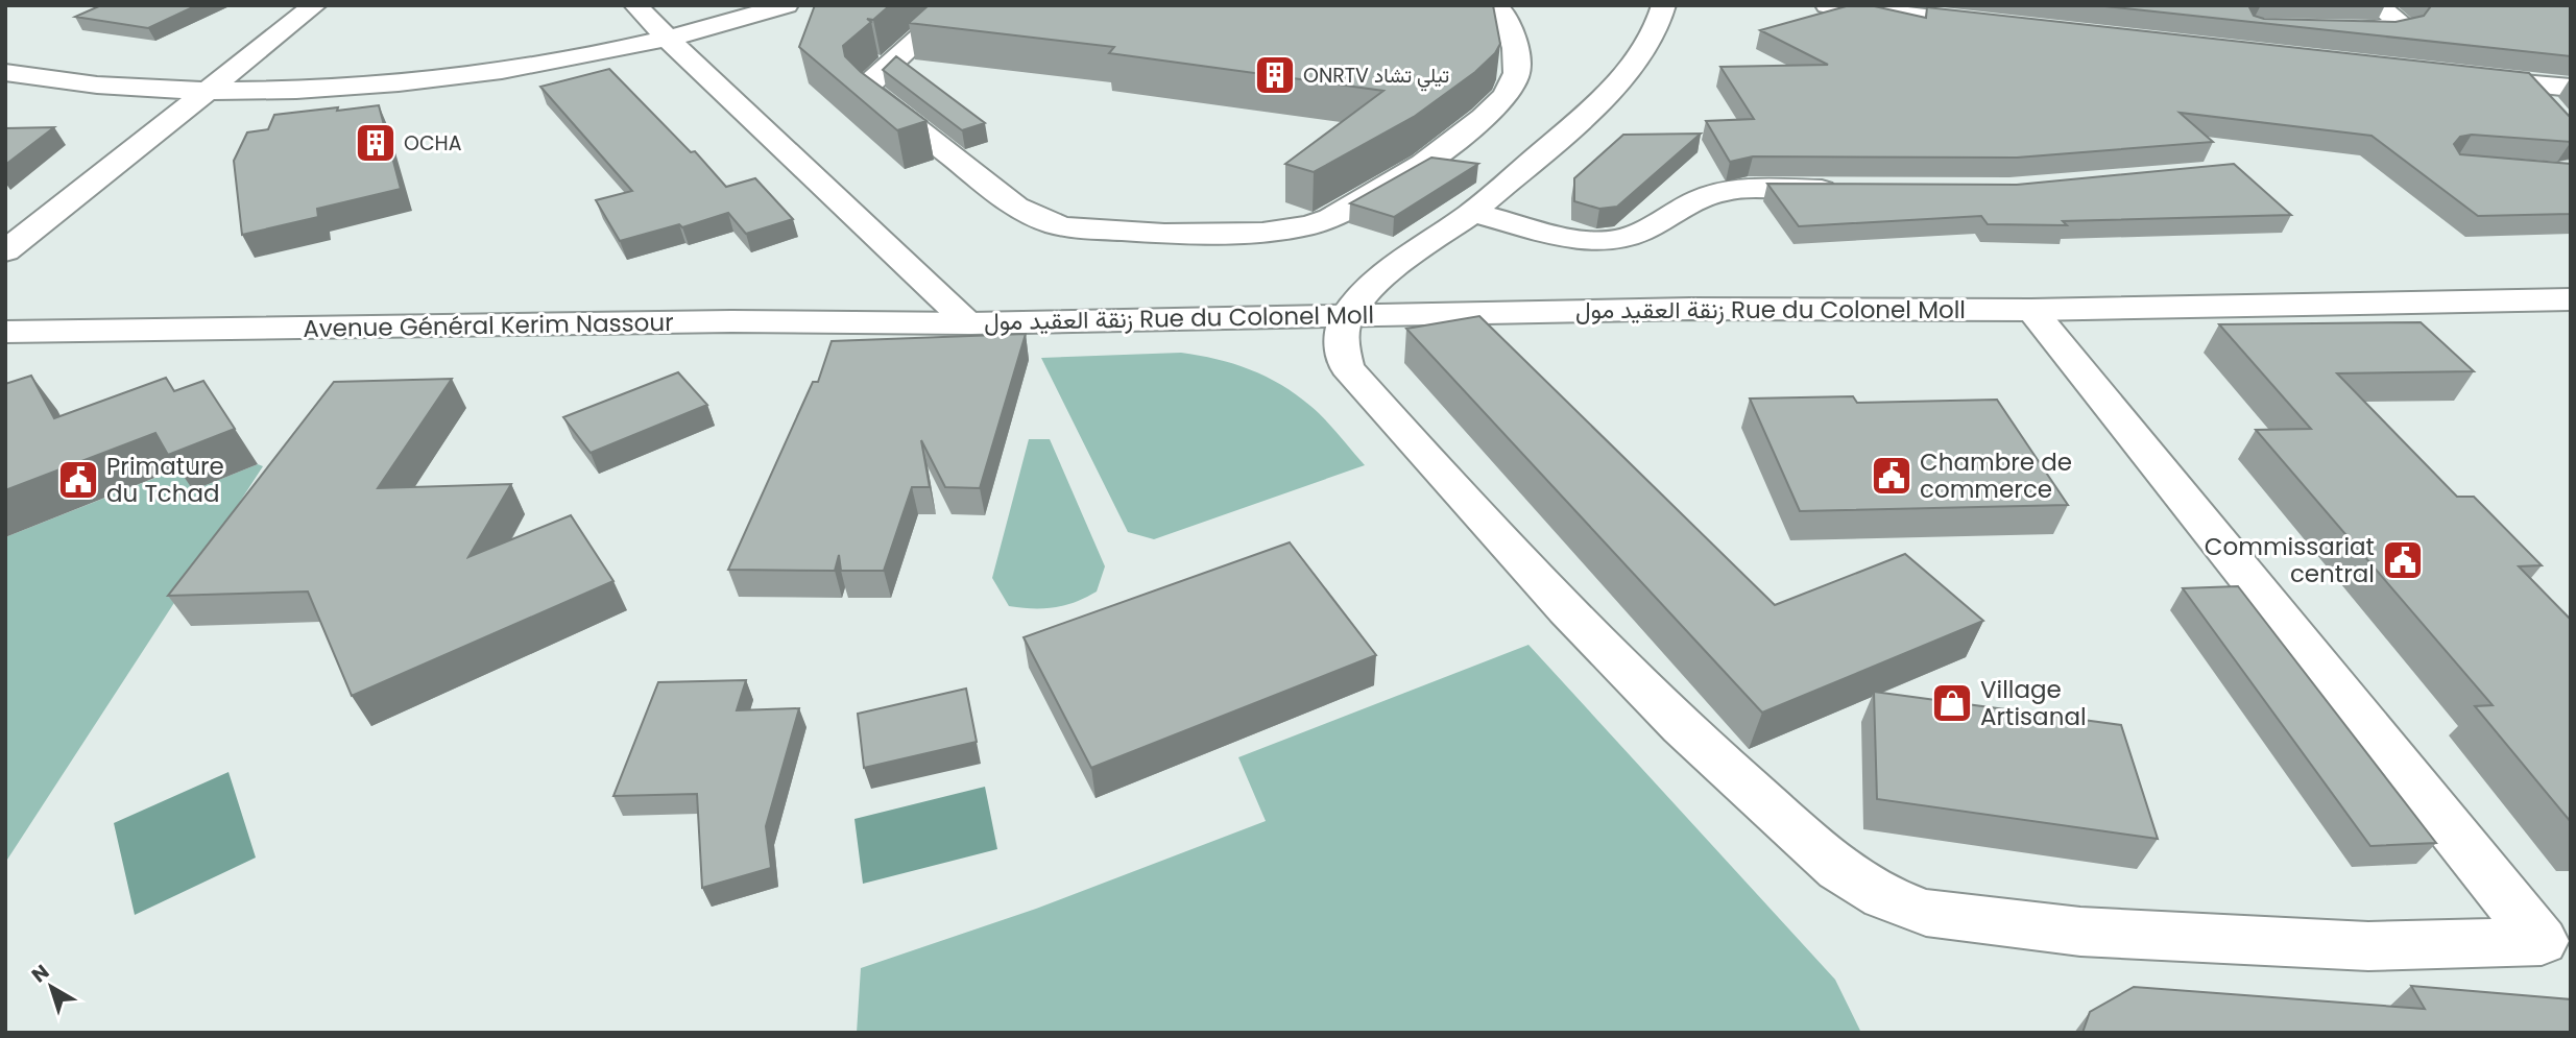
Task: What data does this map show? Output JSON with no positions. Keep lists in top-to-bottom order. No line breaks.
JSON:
{"streets":{"street":["زنقة العقيد مول Rue du Colonel Moll","Avenue Général Kerim Nassour"]},"crossings":[["زنقة العقيد مول Rue du Colonel Moll","Avenue Général Kerim Nassour"]],"places":{"building":["ONRTV تيلي تشاد","OCHA"],"public building":["Chambre de commerce","Primature du Tchad","Commissariat central"],"shop":["Village Artisanal"]},"north":"top left"}
